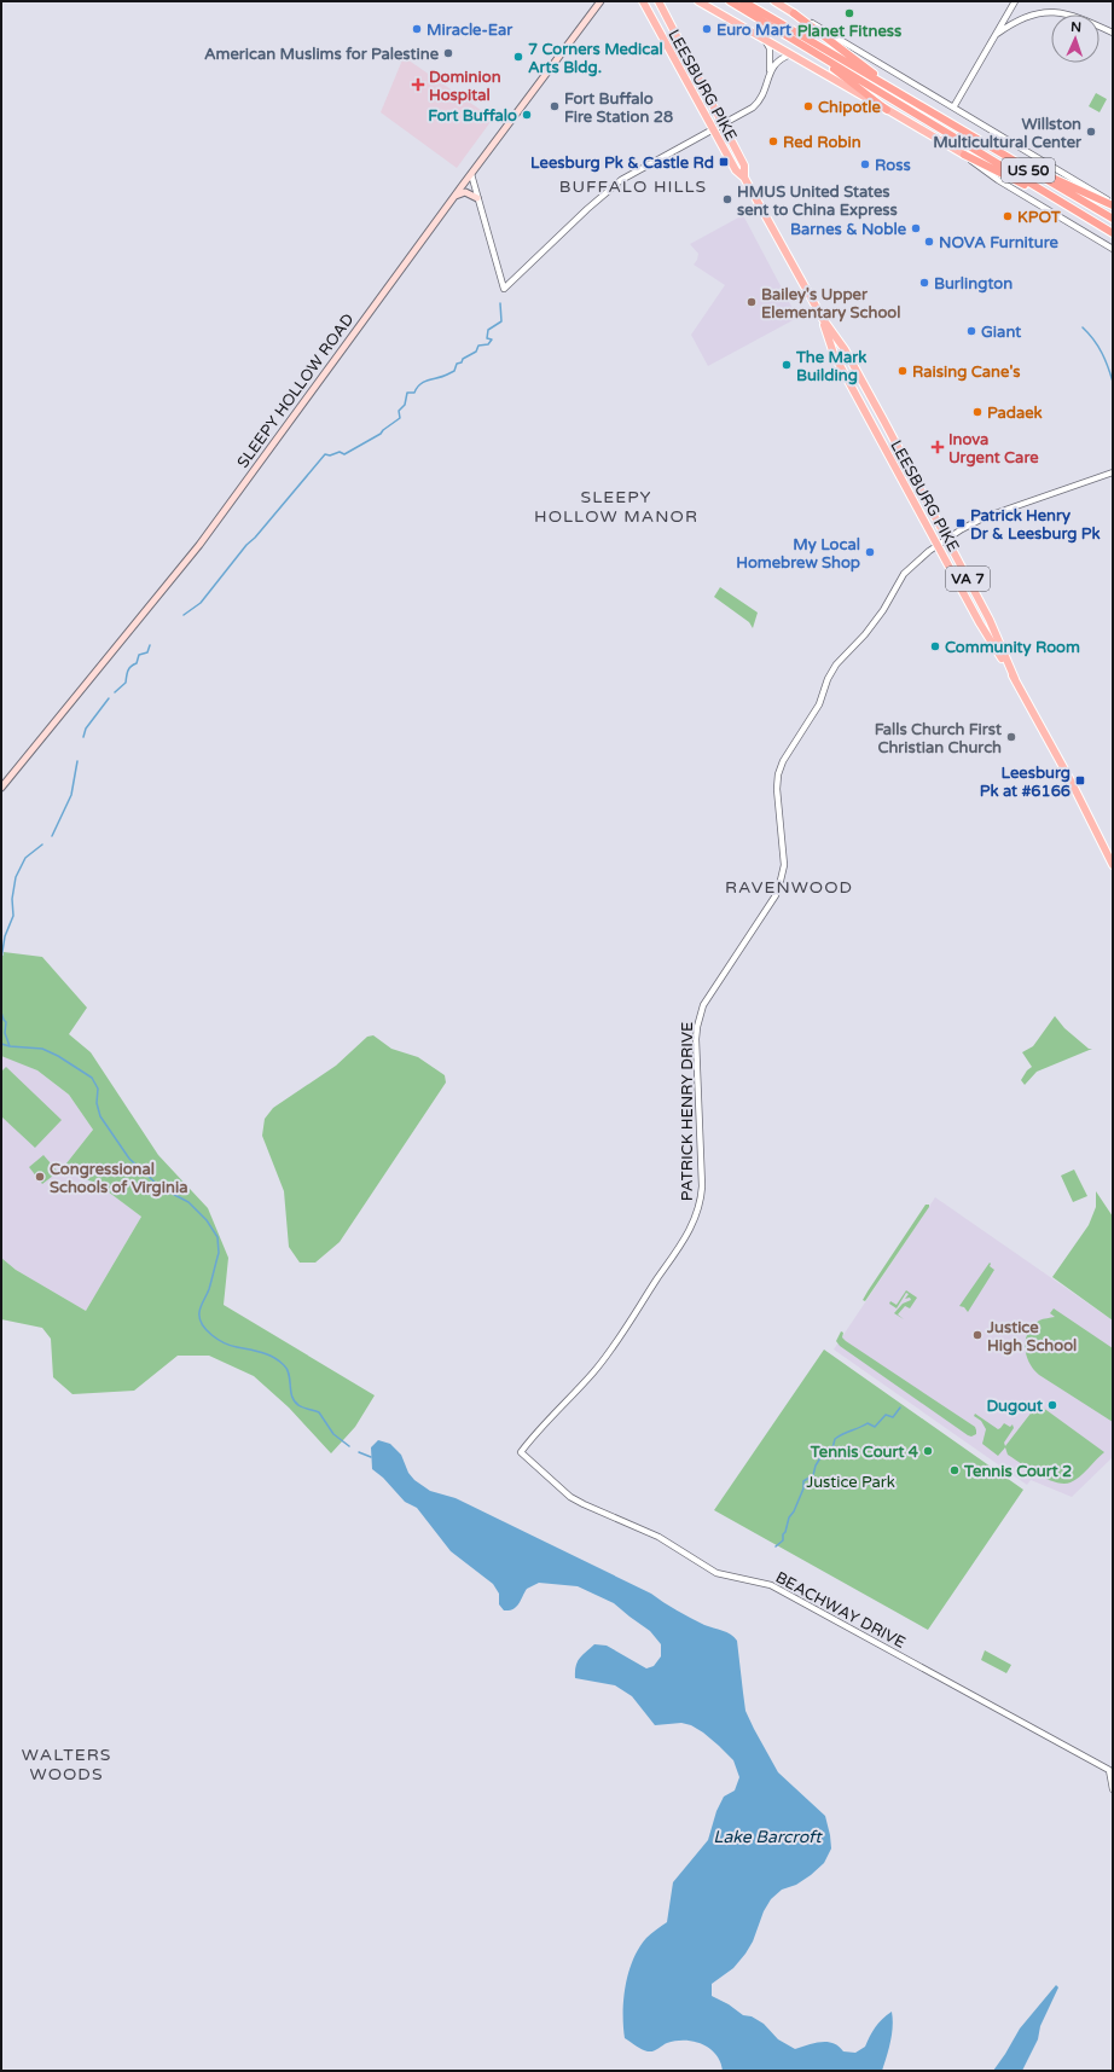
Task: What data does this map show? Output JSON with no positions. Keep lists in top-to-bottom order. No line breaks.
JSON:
{"streets":{"highway":["US 50"],"main road":["LEESBURG PIKE","SLEEPY HOLLOW ROAD","VA 7"],"street":["PATRICK HENRY DRIVE","BEACHWAY DRIVE"]},"crossings":[["LEESBURG PIKE","PATRICK HENRY DRIVE"],["PATRICK HENRY DRIVE","BEACHWAY DRIVE"]],"districts":["BUFFALO HILLS","SLEEPY HOLLOW MANOR","RAVENWOOD","WALTERS WOODS"],"water":["Lake Barcroft"],"parks":["Justice Park"],"places":{"other":["Planet Fitness","Miracle-Ear","Euro Mart","American Muslims for Palestine","7 Corners Medical Arts Bldg.","Fort Buffalo Fire Station 28","Chipotle","Fort Buffalo","Willston Multicultural Center","Red Robin","Ross","HMUS United States sent to China Express","KPOT","Barnes & Noble","NOVA Furniture","Burlington","Bailey's Upper Elementary School","Giant","The Mark Building","Raising Cane's","Padaek","My Local Homebrew Shop","Community Room","Falls Church First Christian Church","Congressional Schools of Virginia","Justice High School","Dugout","Tennis Court 4","Tennis Court 2"],"health":["Dominion Hospital","Inova Urgent Care"],"transit":["Leesburg Pk & Castle Rd","Patrick Henry Dr & Leesburg Pk","Leesburg Pk at #6166"]},"north":"top"}
